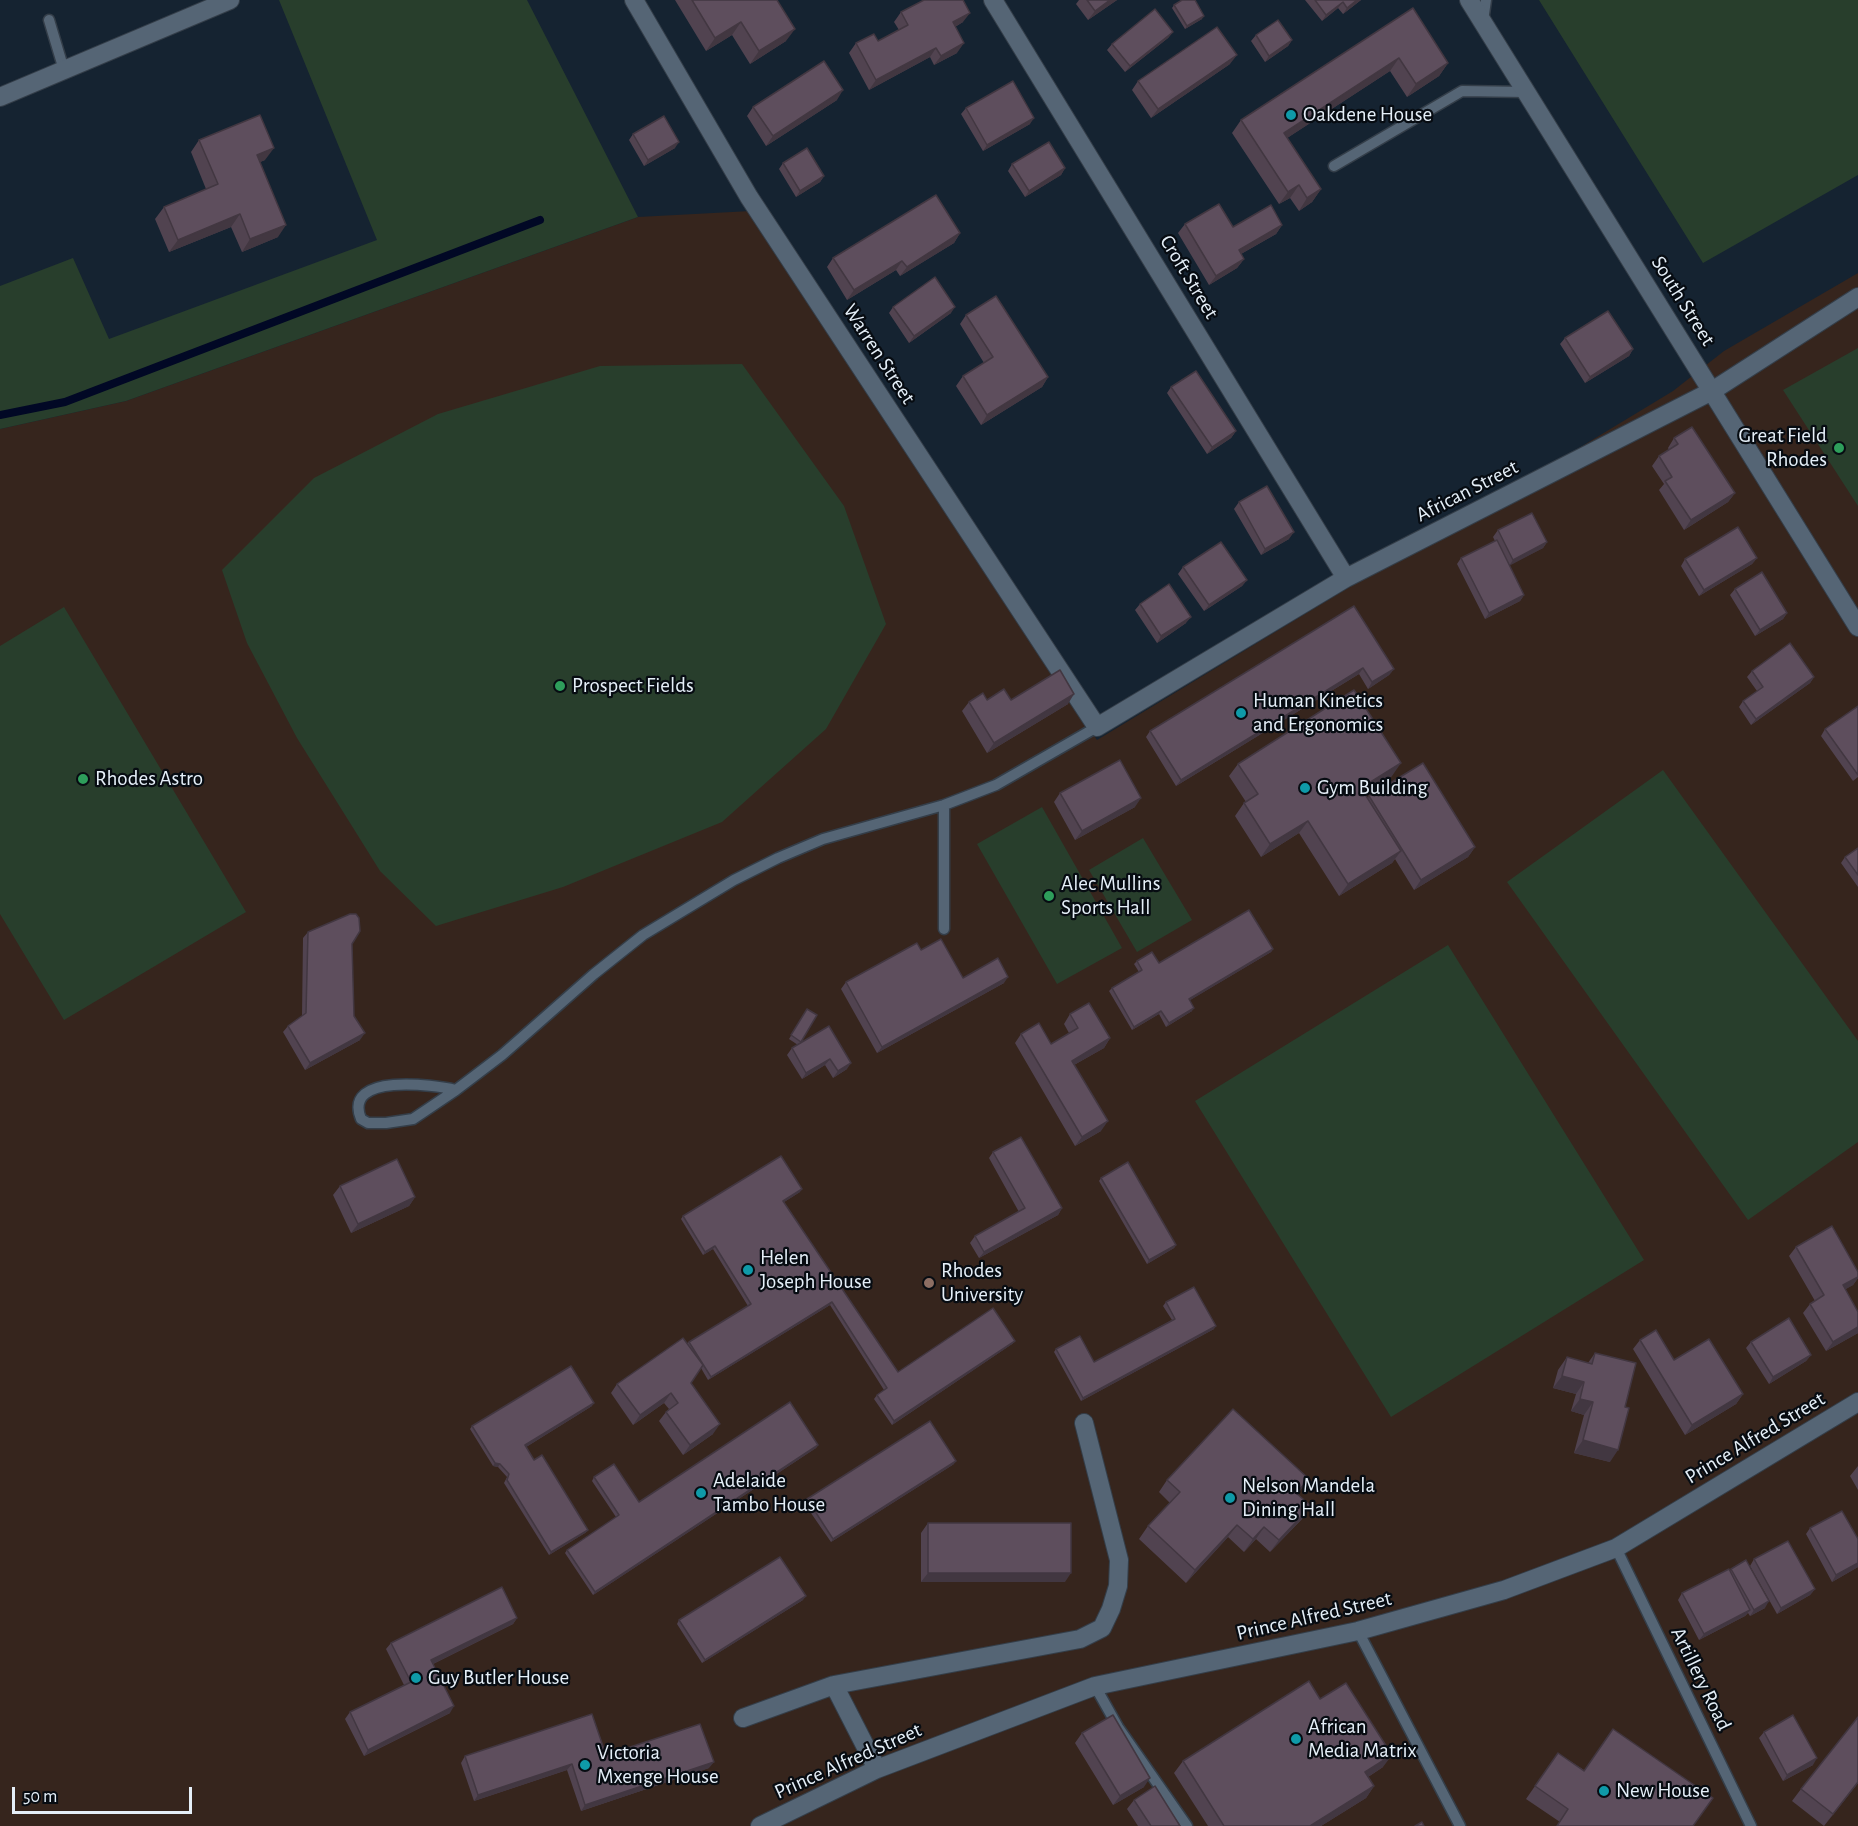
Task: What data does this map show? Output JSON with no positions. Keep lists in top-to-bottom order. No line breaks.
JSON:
{"streets":{"street":["Croft Street","South Street","Warren Street","African Street","Prince Alfred Street"],"lane":["Artillery Road"]},"crossings":[["Croft Street","African Street"],["South Street","African Street"],["Warren Street","African Street"],["Prince Alfred Street","Artillery Road"]],"places":["Oakdene House","Great Field Rhodes","Prospect Fields","Human Kinetics and Ergonomics","Rhodes Astro","Gym Building","Alec Mullins Sports Hall","Helen Joseph House","Rhodes University","Adelaide Tambo House","Nelson Mandela Dining Hall","Guy Butler House","African Media Matrix","Victoria Mxenge House","New House"],"scale_bar":"50 m"}
